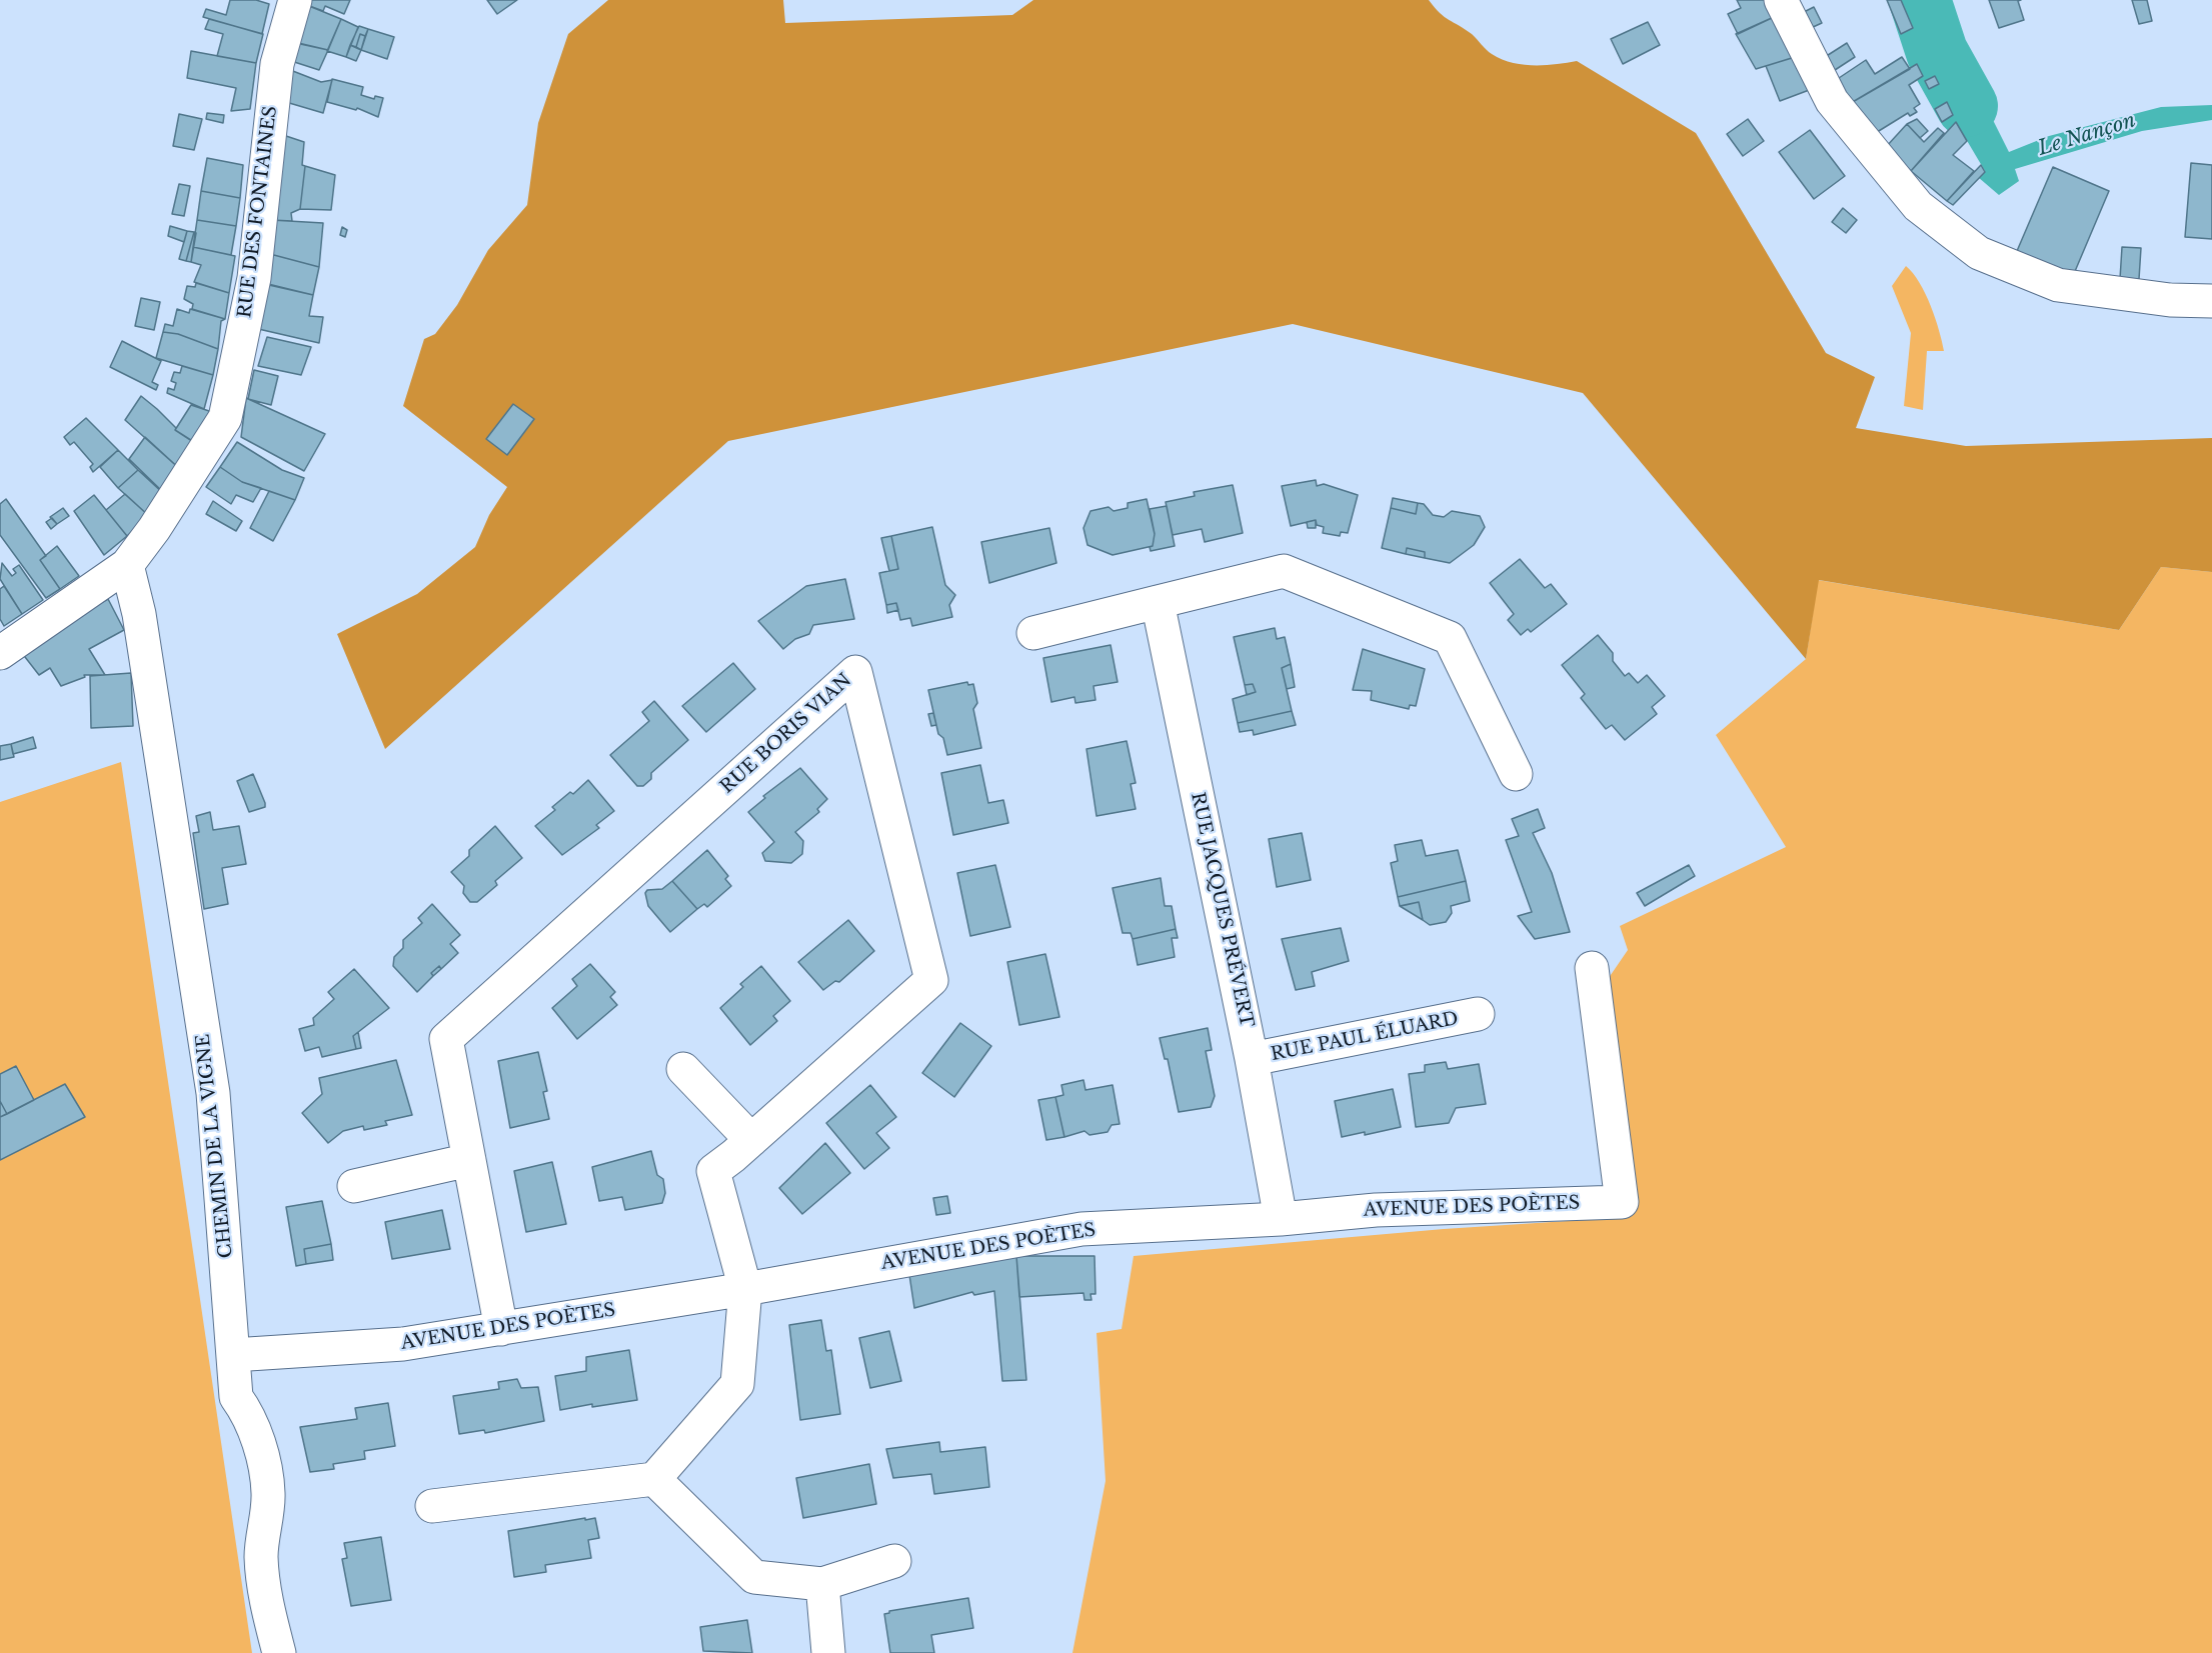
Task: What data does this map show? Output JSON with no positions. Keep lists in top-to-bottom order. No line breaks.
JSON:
{"streets":{"street":["RUE DES FONTAINES","RUE BORIS VIAN","RUE JACQUES PRÉVERT","RUE PAUL ÉLUARD","CHEMIN DE LA VIGNE","AVENUE DES POÈTES"]},"crossings":[["RUE DES FONTAINES","CHEMIN DE LA VIGNE"],["RUE BORIS VIAN","AVENUE DES POÈTES"],["RUE JACQUES PRÉVERT","RUE PAUL ÉLUARD"],["RUE JACQUES PRÉVERT","AVENUE DES POÈTES"],["CHEMIN DE LA VIGNE","AVENUE DES POÈTES"]],"water":["Le Nançon"]}
